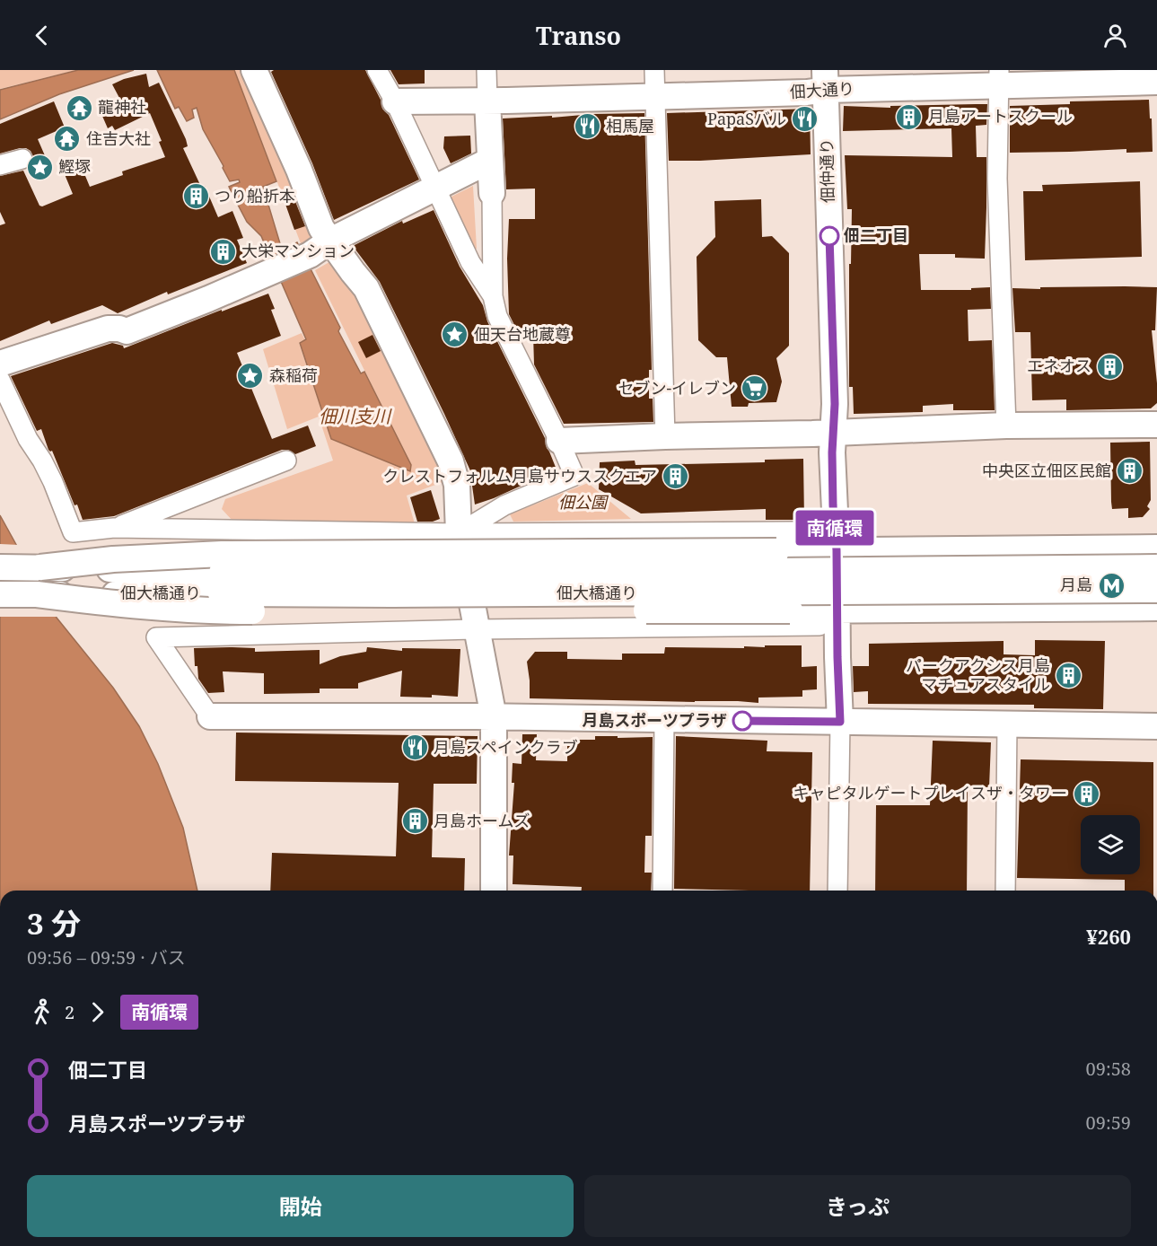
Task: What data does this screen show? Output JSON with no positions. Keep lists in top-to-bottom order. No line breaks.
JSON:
{"streets":{"main road":["佃大通り","佃仲通り","佃大橋通り"]},"crossings":[["佃大通り","佃仲通り"]],"water":["佃川支川"],"parks":["佃公園"],"places":{"temple":["龍神社","住吉大社"],"building":["月島アートスクール","つり船折本","大栄マンション","エネオス","中央区立佃区民館","クレストフォルム月島サウススクエア","パークアクシス月島 マチュアスタイル","キャピタルゲートプレイスザ・タワー","月島ホームズ"],"restaurant":["PapaSバル","相馬屋","月島スペインクラブ"],"place":["鰹塚","佃天台地蔵尊","森稲荷"],"other":["佃二丁目","月島スポーツプラザ"],"supermarket":["セブン-イレブン"],"metro station":["月島"]},"lines":["bus line 南循環"],"page":{"header":"Transo","on_map":"南循環","heading":["3 分","09:56 – 09:59 · バス","¥260"],"legs":["2","南循環"],"list":[{"name":"佃二丁目","value":"09:58"},{"name":"月島スポーツプラザ","value":"09:59"}],"buttons":["開始","きっぷ"]}}
